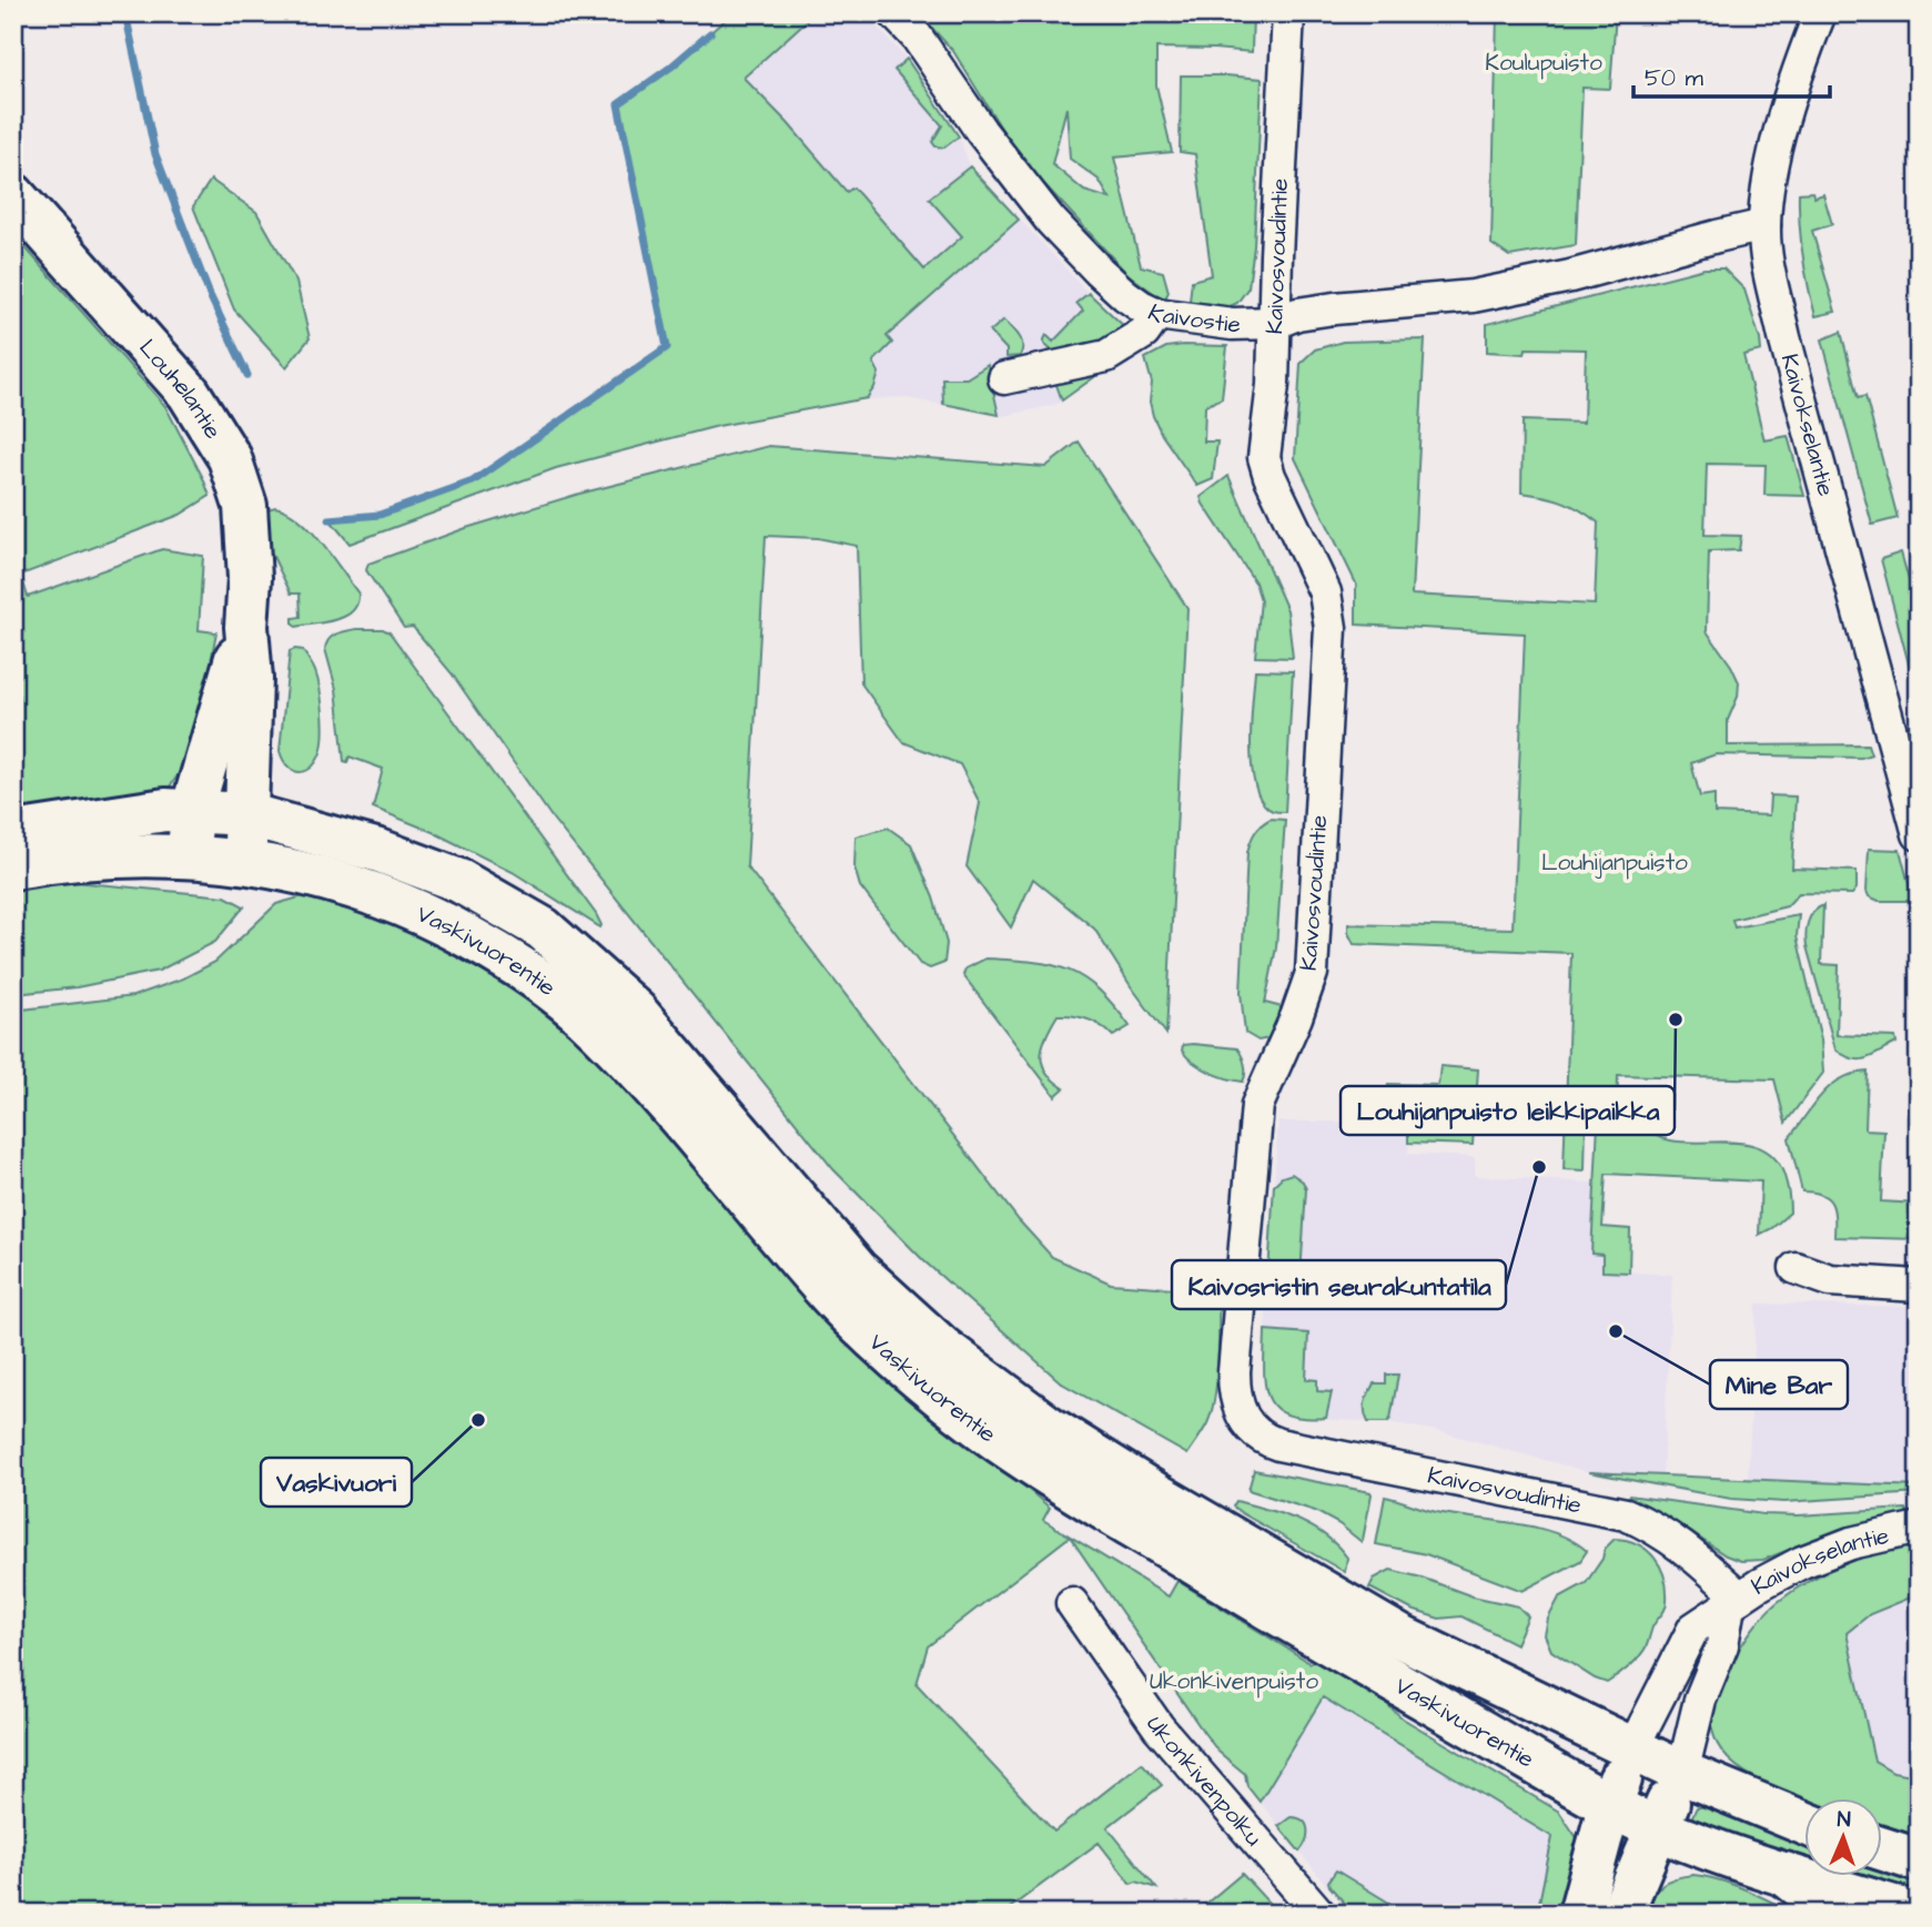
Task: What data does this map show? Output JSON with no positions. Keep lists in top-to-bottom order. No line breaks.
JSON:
{"streets":{"main road":["Louhelantie","Vaskivuorentie"],"street":["Kaivosvoudintie","Kaivostie","Kaivokselantie","Ukonkivenpolku"]},"crossings":[["Kaivosvoudintie","Kaivostie"],["Kaivosvoudintie","Kaivokselantie"],["Kaivostie","Kaivokselantie"],["Louhelantie","Vaskivuorentie"],["Kaivokselantie","Vaskivuorentie"]],"parks":["Koulupuisto","Louhijanpuisto","Ukonkivenpuisto"],"places":["Louhijanpuisto leikkipaikka","Kaivosristin seurakuntatila","Mine Bar","Vaskivuori"],"scale_bar":"50 m","north":"top"}
